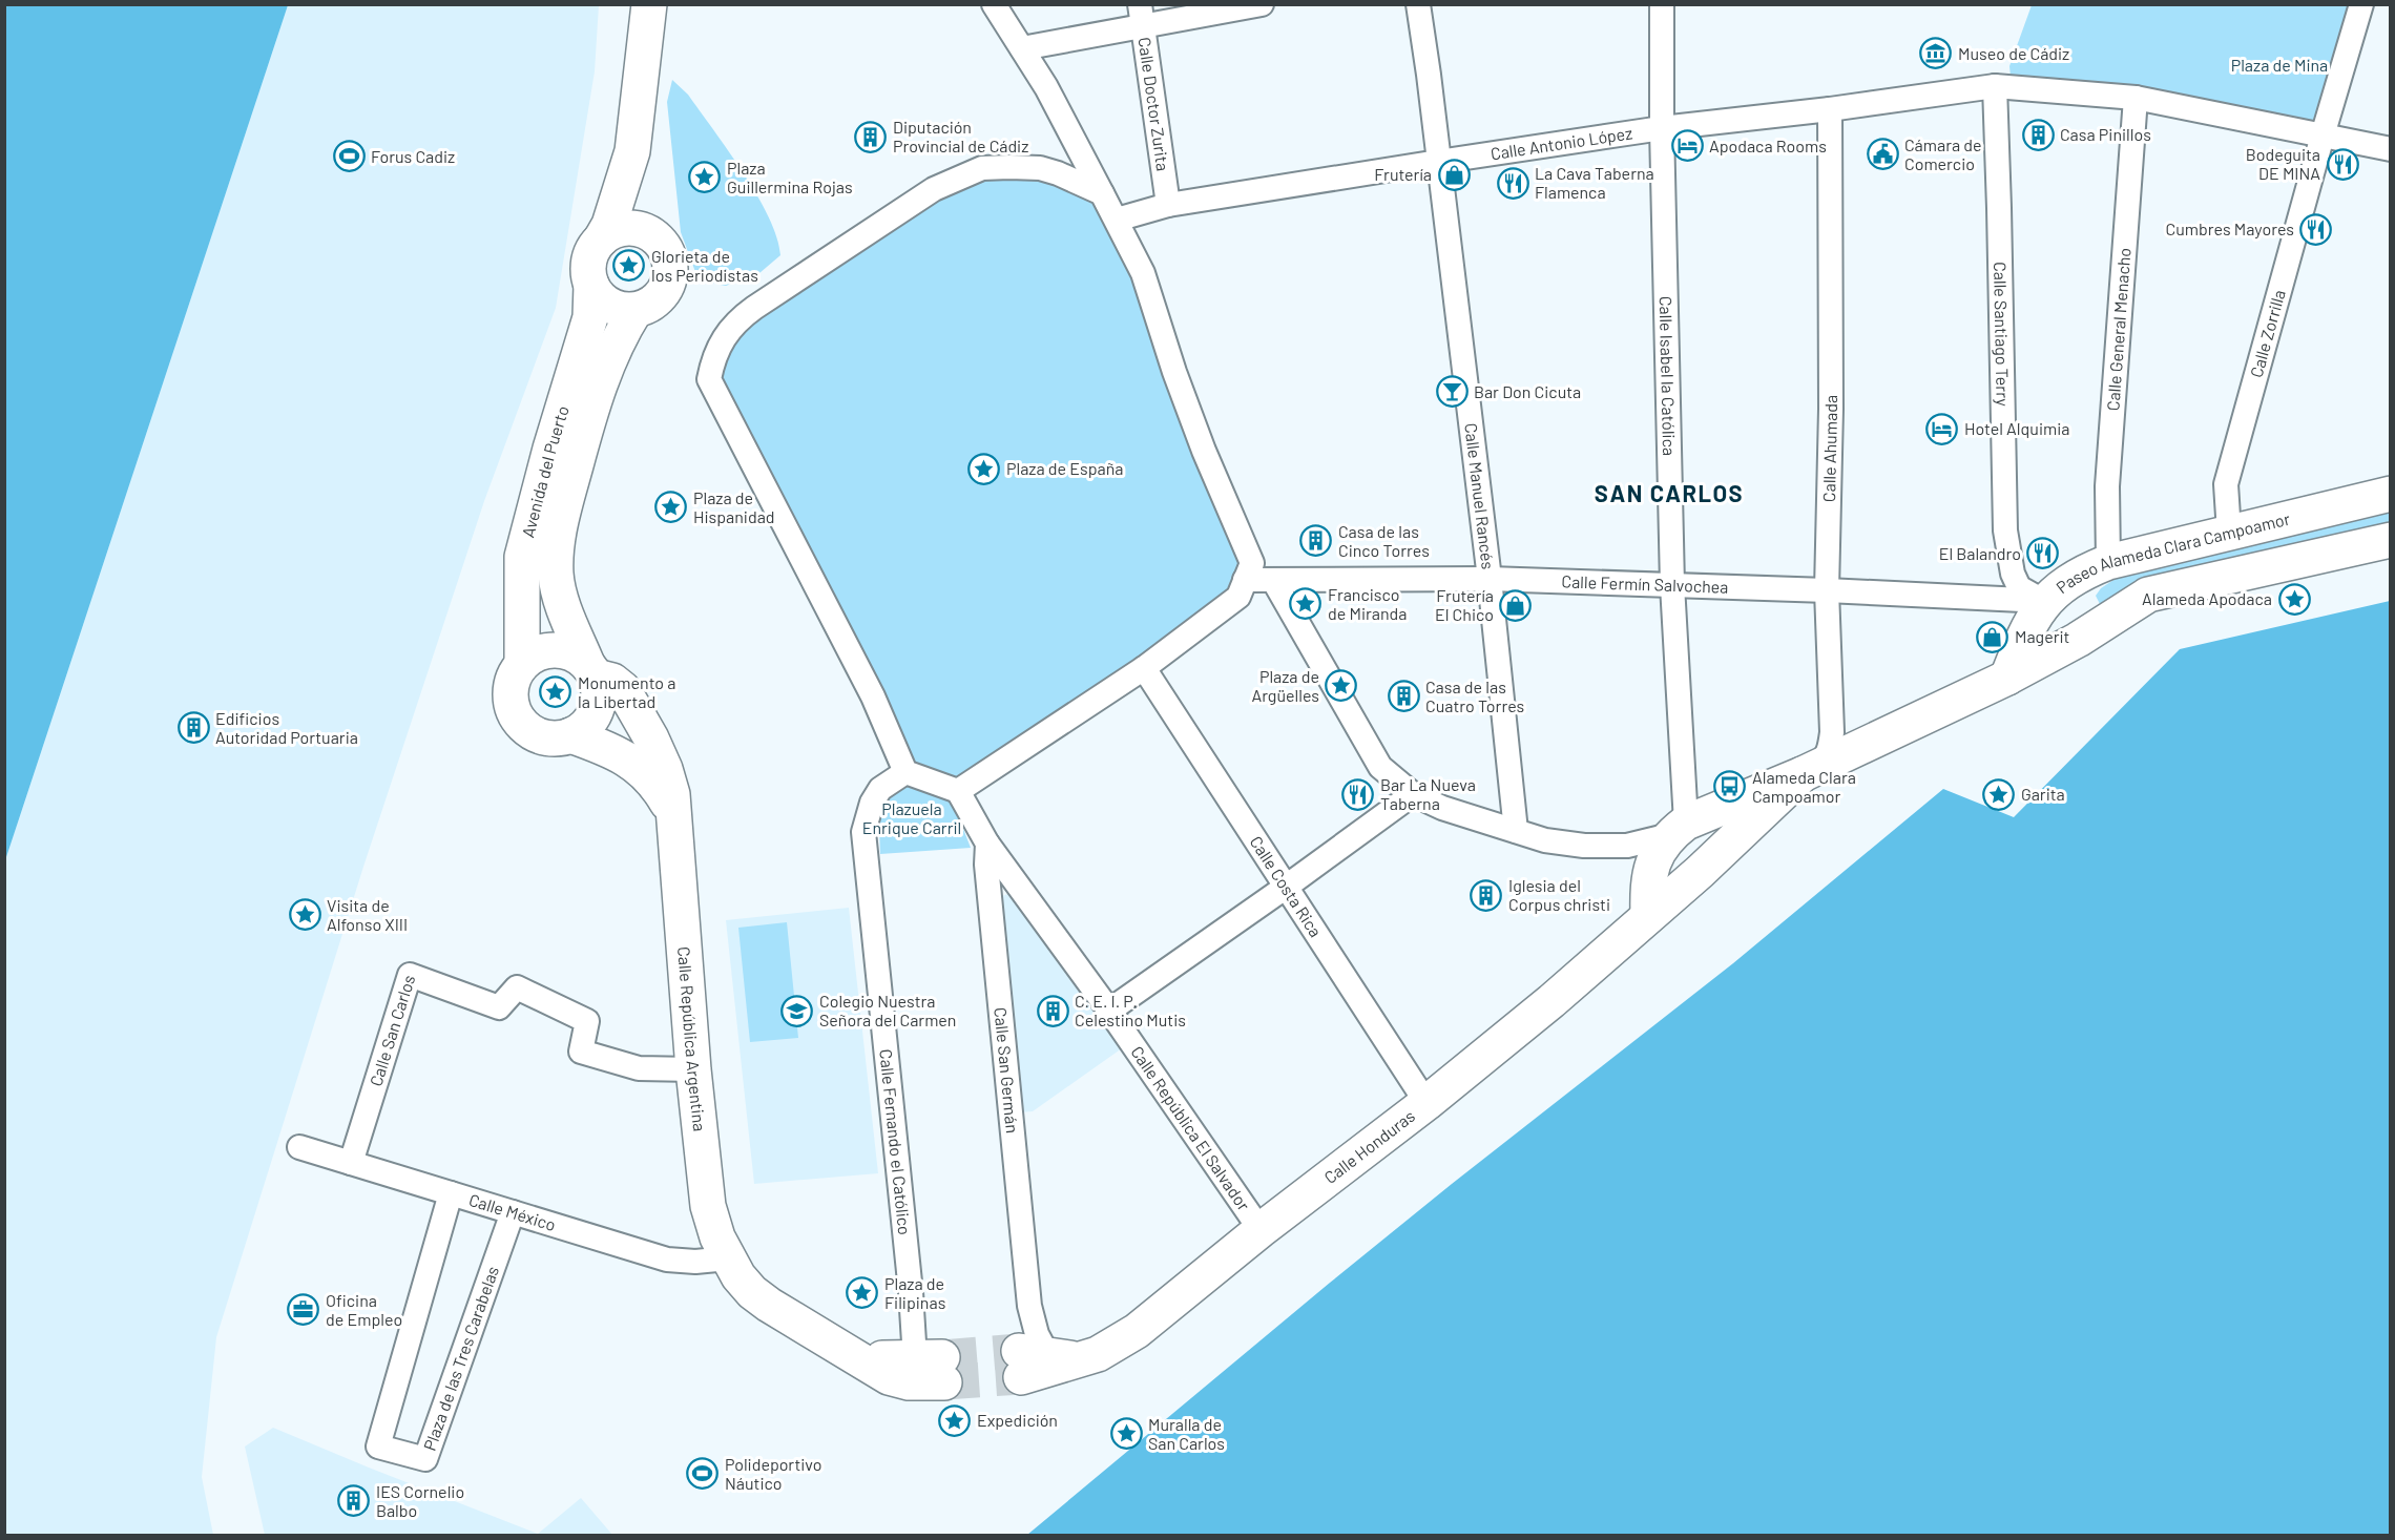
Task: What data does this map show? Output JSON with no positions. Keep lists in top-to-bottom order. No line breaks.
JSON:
{"streets":{"street":["Calle Doctor Zurita","Calle Antonio López","Calle General Menacho","Calle Santiago Terry","Calle Zorrilla","Calle Isabel la Católica","Calle Ahumada","Avenida del Puerto","Calle Manuel Rancés","Paseo Alameda Clara Campoamor","Calle Fermín Salvochea","Calle Costa Rica","Calle San Carlos","Calle República Argentina","Calle San Germán","Calle República El Salvador","Calle Fernando el Católico","Calle Honduras","Calle México","Plaza de las Tres Carabelas"]},"crossings":[["Calle Doctor Zurita","Calle Antonio López"],["Calle Antonio López","Calle Santiago Terry"],["Calle Antonio López","Calle Isabel la Católica"],["Calle Antonio López","Calle Ahumada"],["Calle Antonio López","Calle Manuel Rancés"],["Calle General Menacho","Paseo Alameda Clara Campoamor"],["Calle Santiago Terry","Paseo Alameda Clara Campoamor"],["Calle Santiago Terry","Calle Fermín Salvochea"],["Calle Zorrilla","Paseo Alameda Clara Campoamor"],["Calle Isabel la Católica","Paseo Alameda Clara Campoamor"],["Calle Isabel la Católica","Calle Fermín Salvochea"],["Calle Ahumada","Paseo Alameda Clara Campoamor"],["Calle Ahumada","Calle Fermín Salvochea"],["Avenida del Puerto","Calle República Argentina"],["Calle Manuel Rancés","Calle Fermín Salvochea"],["Paseo Alameda Clara Campoamor","Calle Fermín Salvochea"],["Paseo Alameda Clara Campoamor","Calle Honduras"],["Calle Costa Rica","Calle Honduras"],["Calle San Carlos","Calle República Argentina"],["Calle San Carlos","Calle México"],["Calle República Argentina","Calle México"],["Calle San Germán","Calle República El Salvador"],["Calle San Germán","Calle Honduras"],["Calle República El Salvador","Calle Honduras"],["Calle México","Plaza de las Tres Carabelas"]],"districts":["SAN CARLOS"],"parks":["Plaza de Mina","Plazuela Enrique Carril"],"places":{"museum":["Museo de Cádiz"],"building":["Casa Pinillos","Diputación Provincial de Cádiz","Casa de las Cinco Torres","Casa de las Cuatro Torres","Edificios Autoridad Portuaria","Iglesia del Corpus christi","C. E. I. P. Celestino Mutis","IES Cornelio Balbo"],"hotel":["Apodaca Rooms","Hotel Alquimia"],"public building":["Cámara de Comercio"],"sports":["Forus Cadiz","Polideportivo Náutico"],"restaurant":["Bodeguita DE MINA","La Cava Taberna Flamenca","Cumbres Mayores","El Balandro","Bar La Nueva Taberna"],"shop":["Frutería","Frutería El Chico","Magerit"],"place":["Plaza Guillermina Rojas","Glorieta de los Periodistas","Plaza de España","Plaza de Hispanidad","Alameda Apodaca","Francisco de Miranda","Plaza de Argüelles","Monumento a la Libertad","Garita","Visita de Alfonso XIII","Plaza de Filipinas","Expedición","Muralla de San Carlos"],"bar":["Bar Don Cicuta"],"bus stop":["Alameda Clara Campoamor"],"school or university":["Colegio Nuestra Señora del Carmen"],"office":["Oficina de Empleo"]}}
